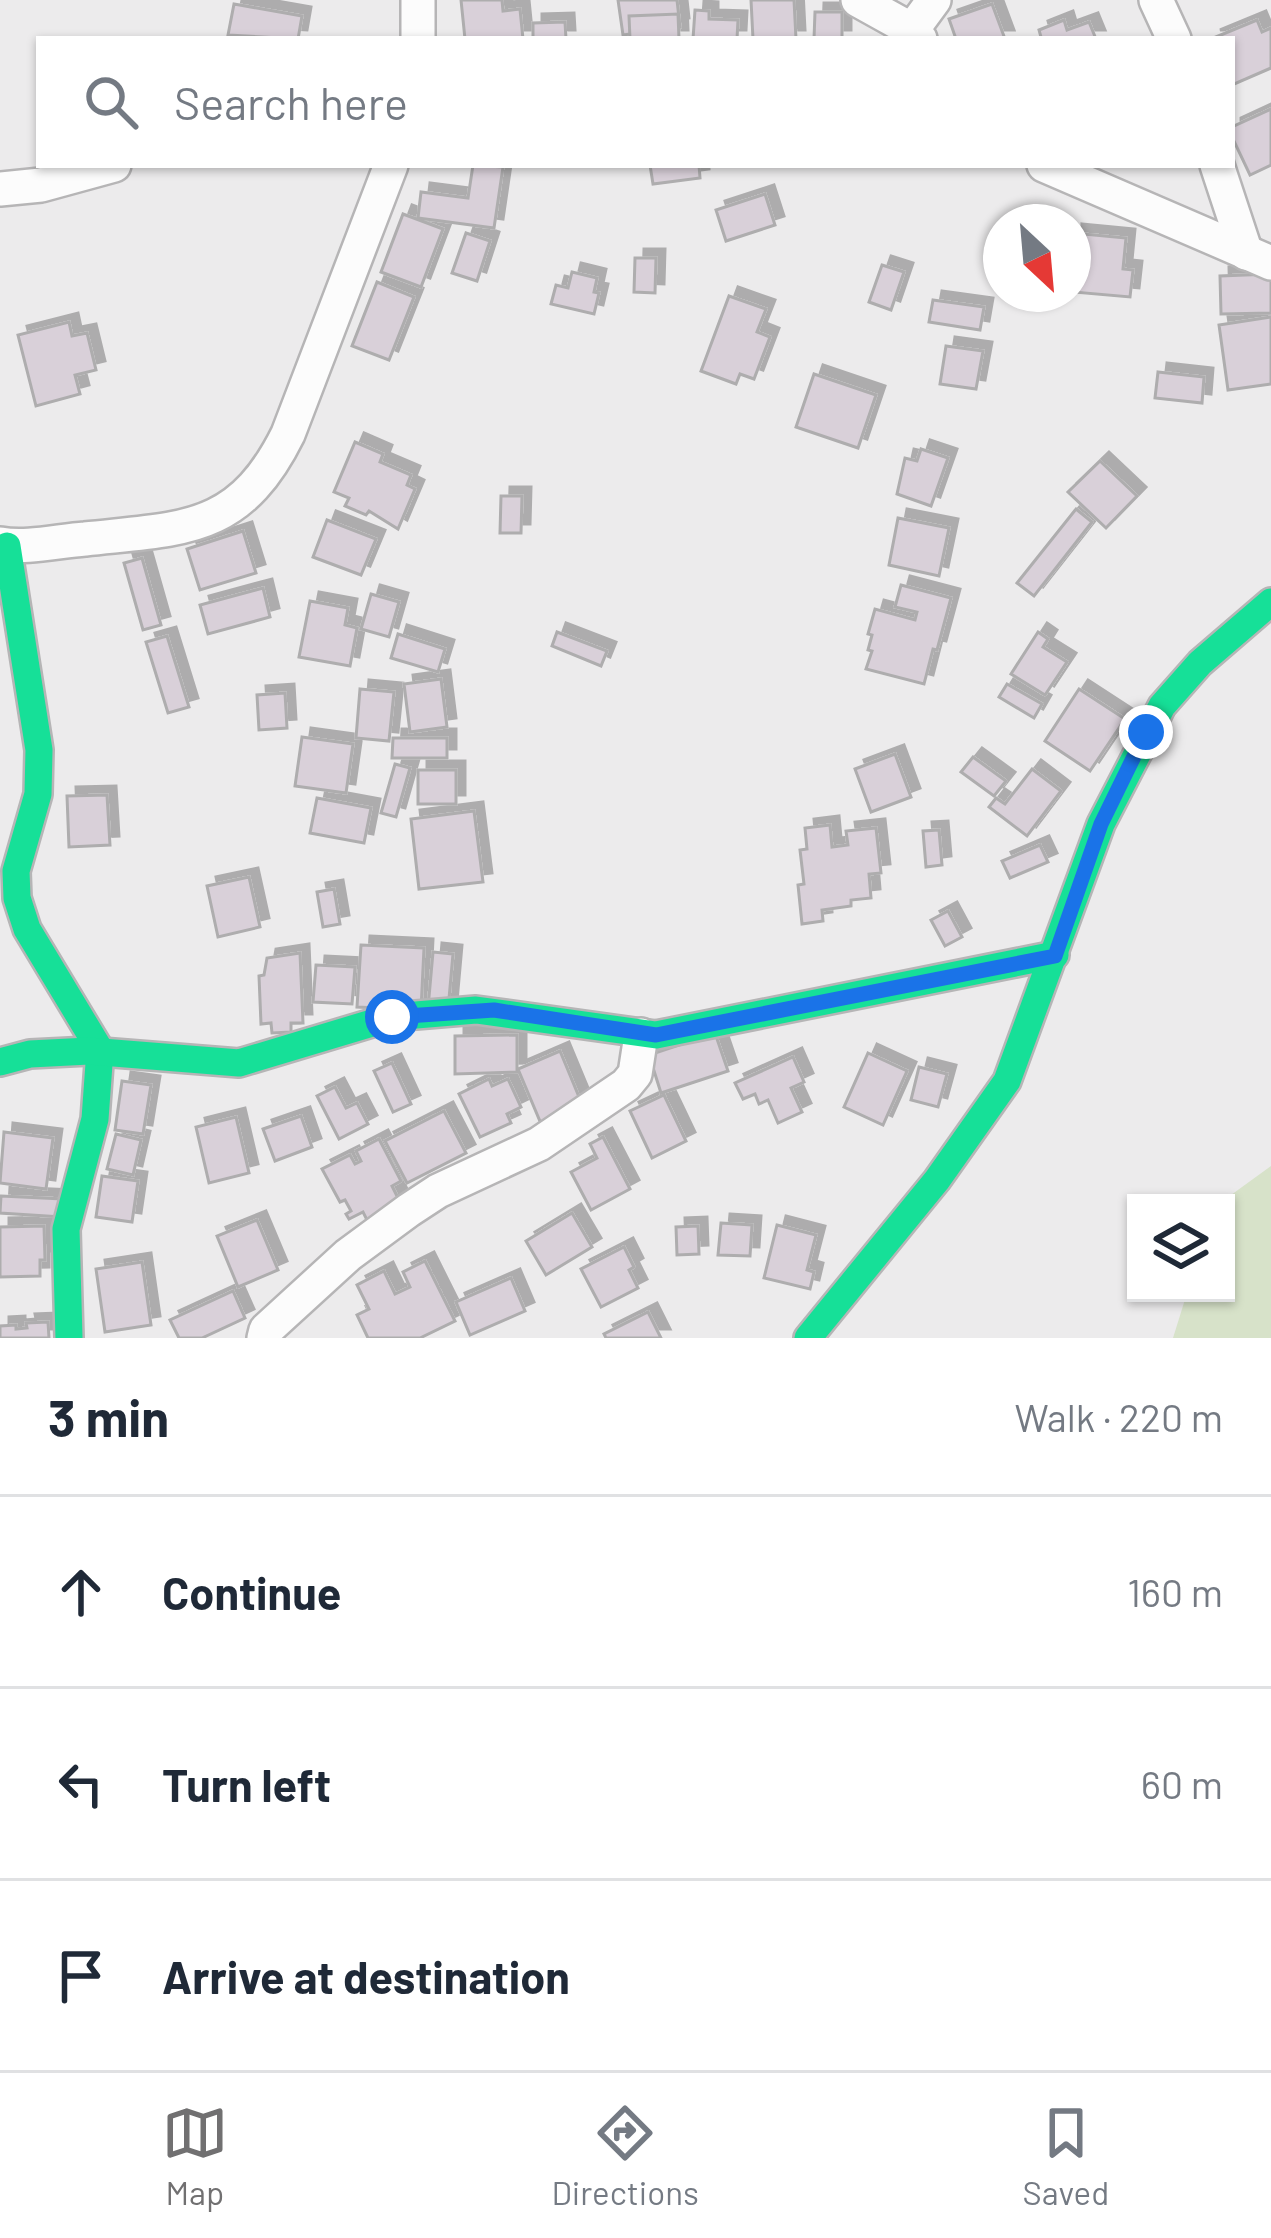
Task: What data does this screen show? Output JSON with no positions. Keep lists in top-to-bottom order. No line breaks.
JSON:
{"north":"bottom right","page":{"search":"Search here","heading":["3 min","Walk · 220 m"],"list":[["Continue","160 m"],["Turn left","60 m"],"Arrive at destination"],"nav":["Map","Directions","Saved"]}}
